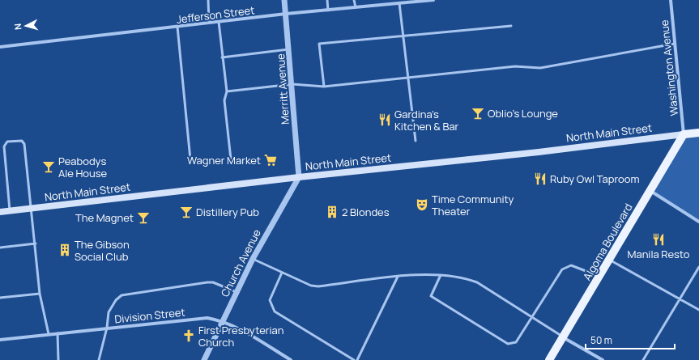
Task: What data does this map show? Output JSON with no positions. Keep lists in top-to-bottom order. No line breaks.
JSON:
{"streets":{"main road":["North Main Street","Algoma Boulevard"],"street":["Jefferson Street","Washington Avenue","Merritt Avenue","Church Avenue","Division Street"]},"crossings":[["Jefferson Street","Merritt Avenue"],["Washington Avenue","North Main Street"],["Washington Avenue","Algoma Boulevard"],["Merritt Avenue","North Main Street"],["Merritt Avenue","Church Avenue"],["North Main Street","Algoma Boulevard"],["North Main Street","Church Avenue"],["Church Avenue","Division Street"]],"places":{"bar":["Oblio's Lounge","Peabodys Ale House","Distillery Pub","The Magnet"],"restaurant":["Gardina's Kitchen & Bar","Ruby Owl Taproom","Manila Resto"],"supermarket":["Wagner Market"],"theatre":["Time Community Theater"],"building":["2 Blondes","The Gibson Social Club"],"church":["First Presbyterian Church"]},"scale_bar":"50 m","north":"left"}
